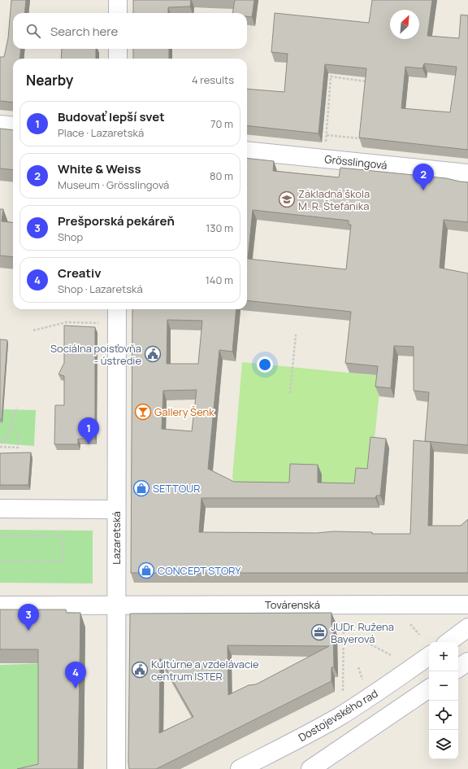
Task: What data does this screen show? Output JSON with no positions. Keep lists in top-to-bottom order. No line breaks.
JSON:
{"streets":{"street":["Grösslingová","Lazaretská","Továrenská","Dostojevského rad"]},"crossings":[["Lazaretská","Továrenská"]],"places":{"school or university":["Základná škola M. R. Štefánika"],"public building":["Sociálna poisťovňa - ústredie","Kultúrne a vzdelávacie centrum ISTER"],"bar":["Gallery Šenk"],"shop":["SETTOUR","CONCEPT STORY"],"office":["JUDr. Ružena Bayerová"]},"north":"top right","page":{"search":"Search here","heading":["Nearby","4 results"],"list":[{"mark":"1","name":"Budovať lepší svet","note":"Place · Lazaretská","value":"70 m"},{"mark":"2","name":"White & Weiss","note":"Museum · Grösslingová","value":"80 m"},{"mark":"3","name":"Prešporská pekáreň","note":"Shop","value":"130 m"},{"mark":"4","name":"Creativ","note":"Shop · Lazaretská","value":"140 m"}],"pins":["2","1","3","4"],"map_buttons":["+","−"]}}
